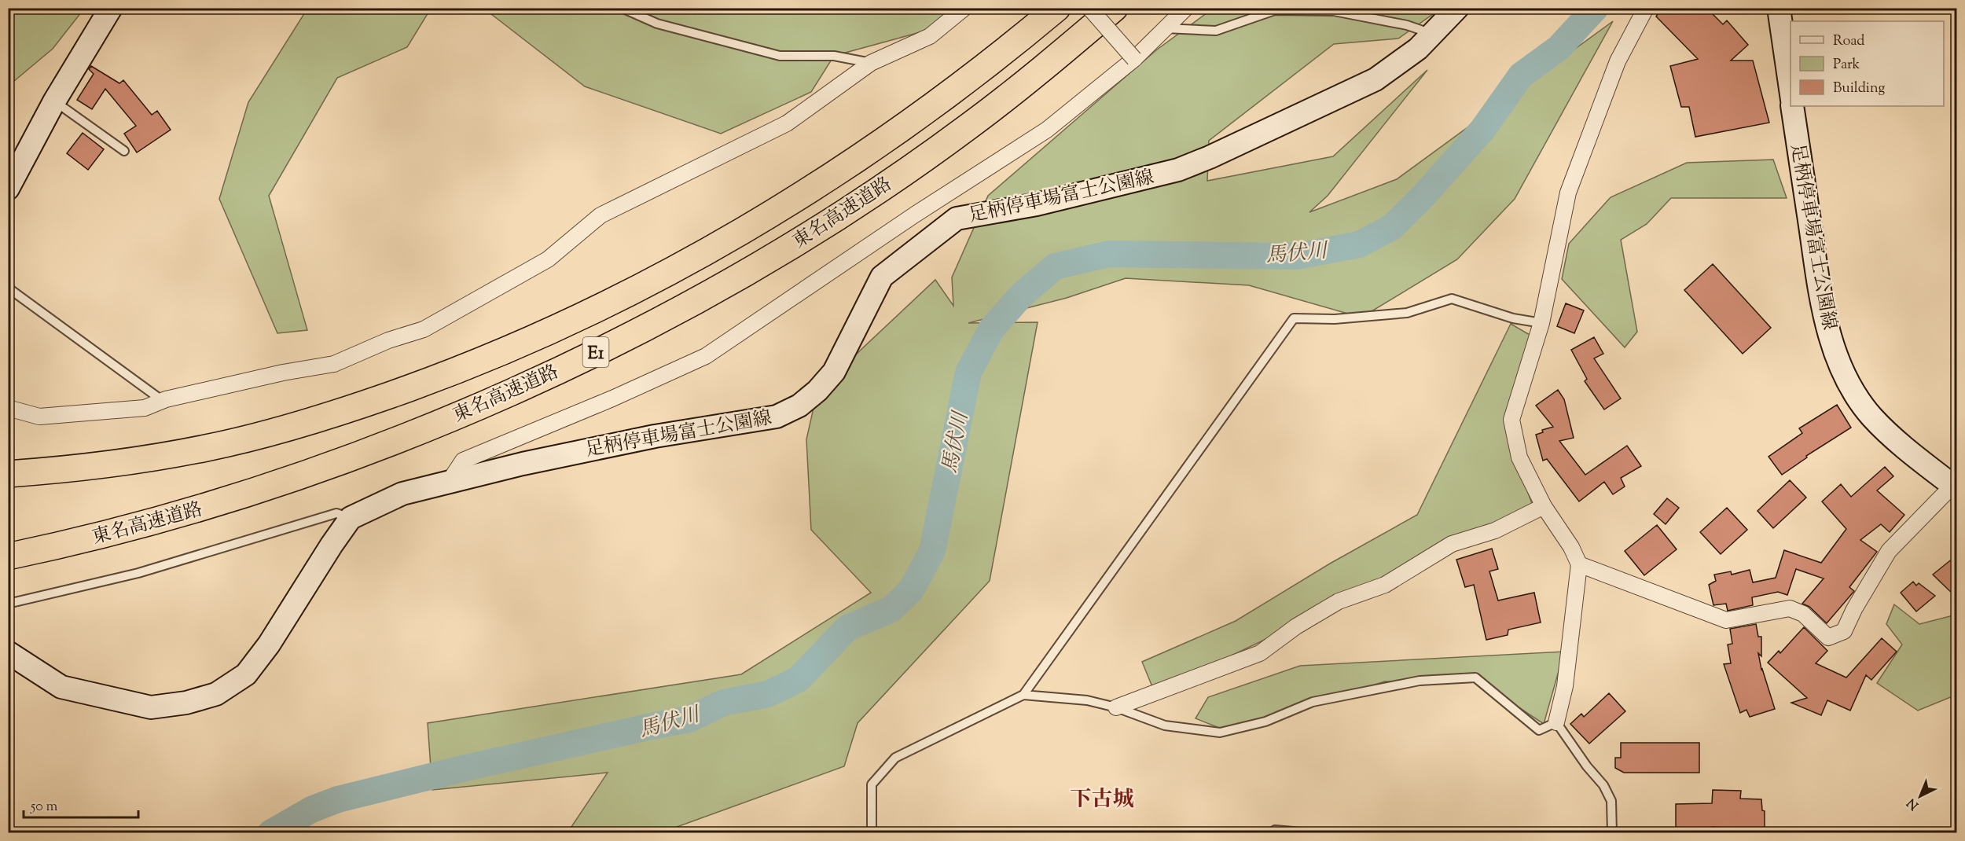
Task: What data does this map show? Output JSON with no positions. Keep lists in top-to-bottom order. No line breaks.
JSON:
{"streets":{"highway":["東名高速道路","E1"],"main road":["足柄停車場富士公園線"]},"districts":["下古城"],"water":["馬伏川"],"legend":["Road","Park","Building"],"scale_bar":"50 m","north":"bottom left"}
